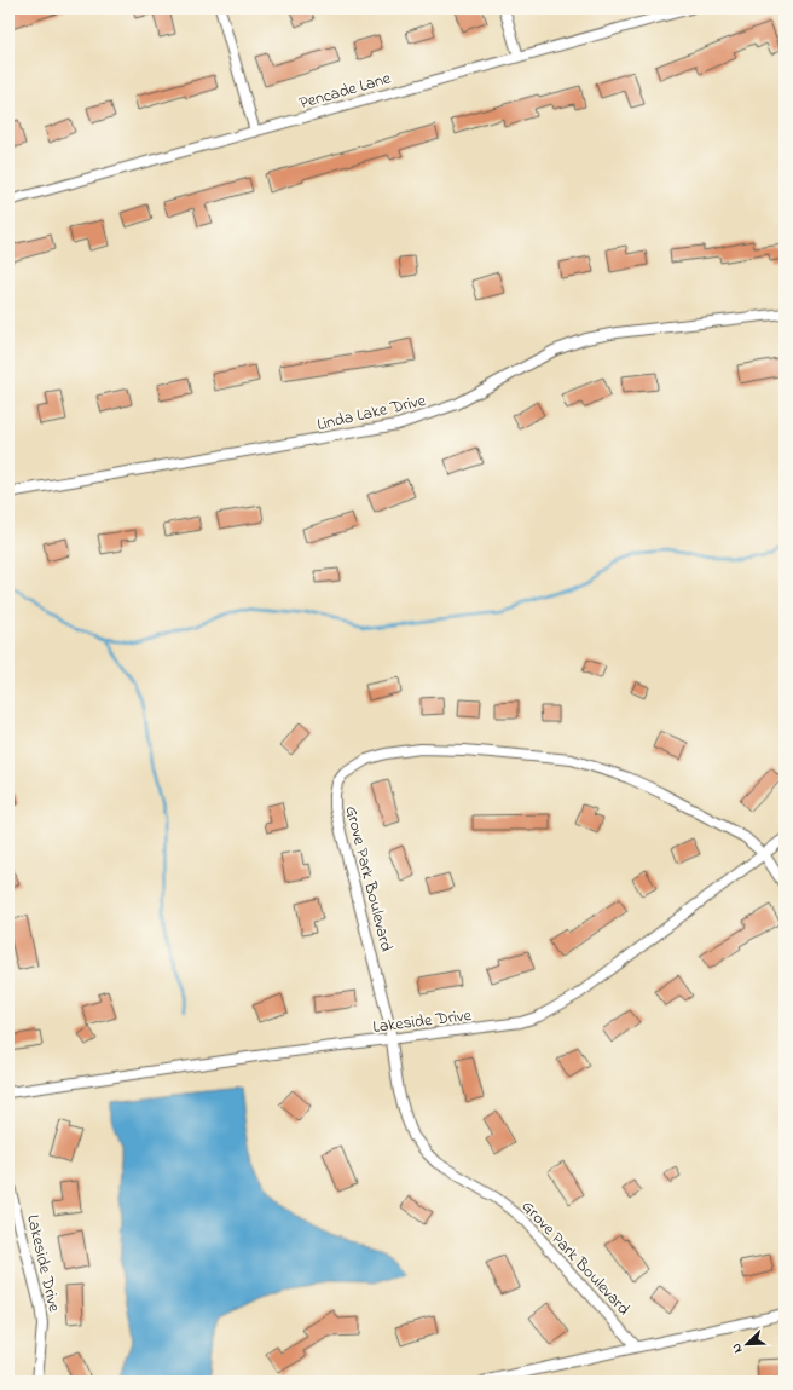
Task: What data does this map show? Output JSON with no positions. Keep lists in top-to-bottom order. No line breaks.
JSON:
{"streets":{"street":["Pencade Lane","Linda Lake Drive","Grove Park Boulevard","Lakeside Drive"]},"crossings":[["Grove Park Boulevard","Lakeside Drive"]],"north":"bottom left"}
